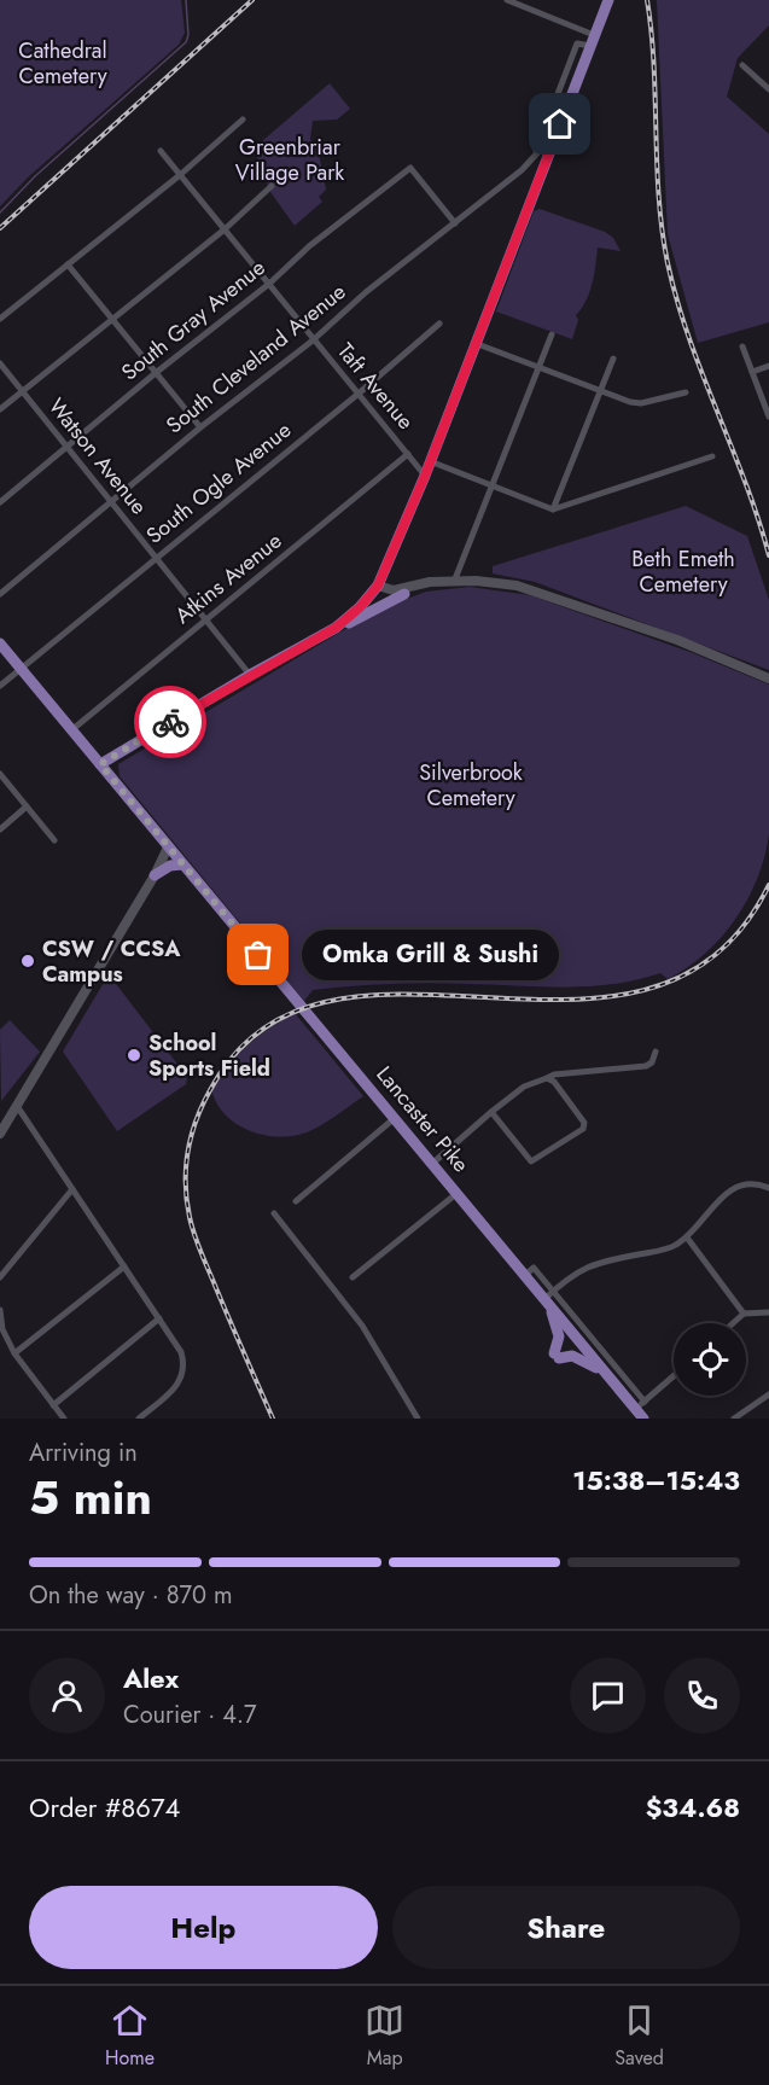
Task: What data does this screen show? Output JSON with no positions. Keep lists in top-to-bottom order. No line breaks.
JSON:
{"streets":{"main road":["Lancaster Pike"],"street":["South Gray Avenue","South Cleveland Avenue","Taft Avenue","Watson Avenue","South Ogle Avenue","Atkins Avenue"]},"crossings":[["South Gray Avenue","South Cleveland Avenue"],["South Gray Avenue","Taft Avenue"],["South Gray Avenue","Watson Avenue"],["South Cleveland Avenue","Taft Avenue"],["South Cleveland Avenue","Watson Avenue"],["Taft Avenue","South Ogle Avenue"],["Taft Avenue","Atkins Avenue"],["Watson Avenue","South Ogle Avenue"],["Watson Avenue","Atkins Avenue"],["South Ogle Avenue","Lancaster Pike"],["Atkins Avenue","Lancaster Pike"]],"parks":["Cathedral Cemetery","Greenbriar Village Park","Beth Emeth Cemetery","Silverbrook Cemetery"],"places":["Omka Grill & Sushi","CSW / CCSA Campus","School Sports Field"],"page":{"bubble":"Omka Grill & Sushi","heading":["5 min","Arriving in","15:38–15:43"],"panel":["Alex","Courier · 4.7","Order #8674","$34.68"],"bar":"On the way · 870 m","buttons":["Help","Share"],"tabs":["Home","Map","Saved"]}}
